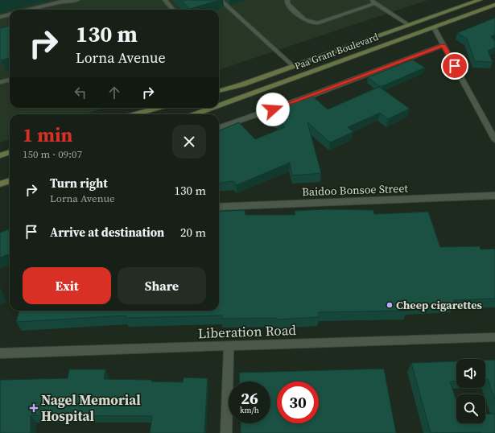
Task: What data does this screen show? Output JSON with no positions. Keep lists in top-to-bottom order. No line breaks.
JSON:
{"streets":{"main road":["Paa Grant Boulevard"],"street":["Baidoo Bonsoe Street","Liberation Road"]},"places":{"other":["Cheep cigarettes"],"health":["Nagel Memorial Hospital"]},"page":{"turn":["130 m","Lorna Avenue"],"heading":["1 min","150 m · 09:07"],"list":[{"name":"Turn right","note":"Lorna Avenue","value":"130 m"},{"name":"Arrive at destination","value":"20 m"}],"buttons":["Exit","Share"],"speed":"26 km/h","limit":"30"}}
